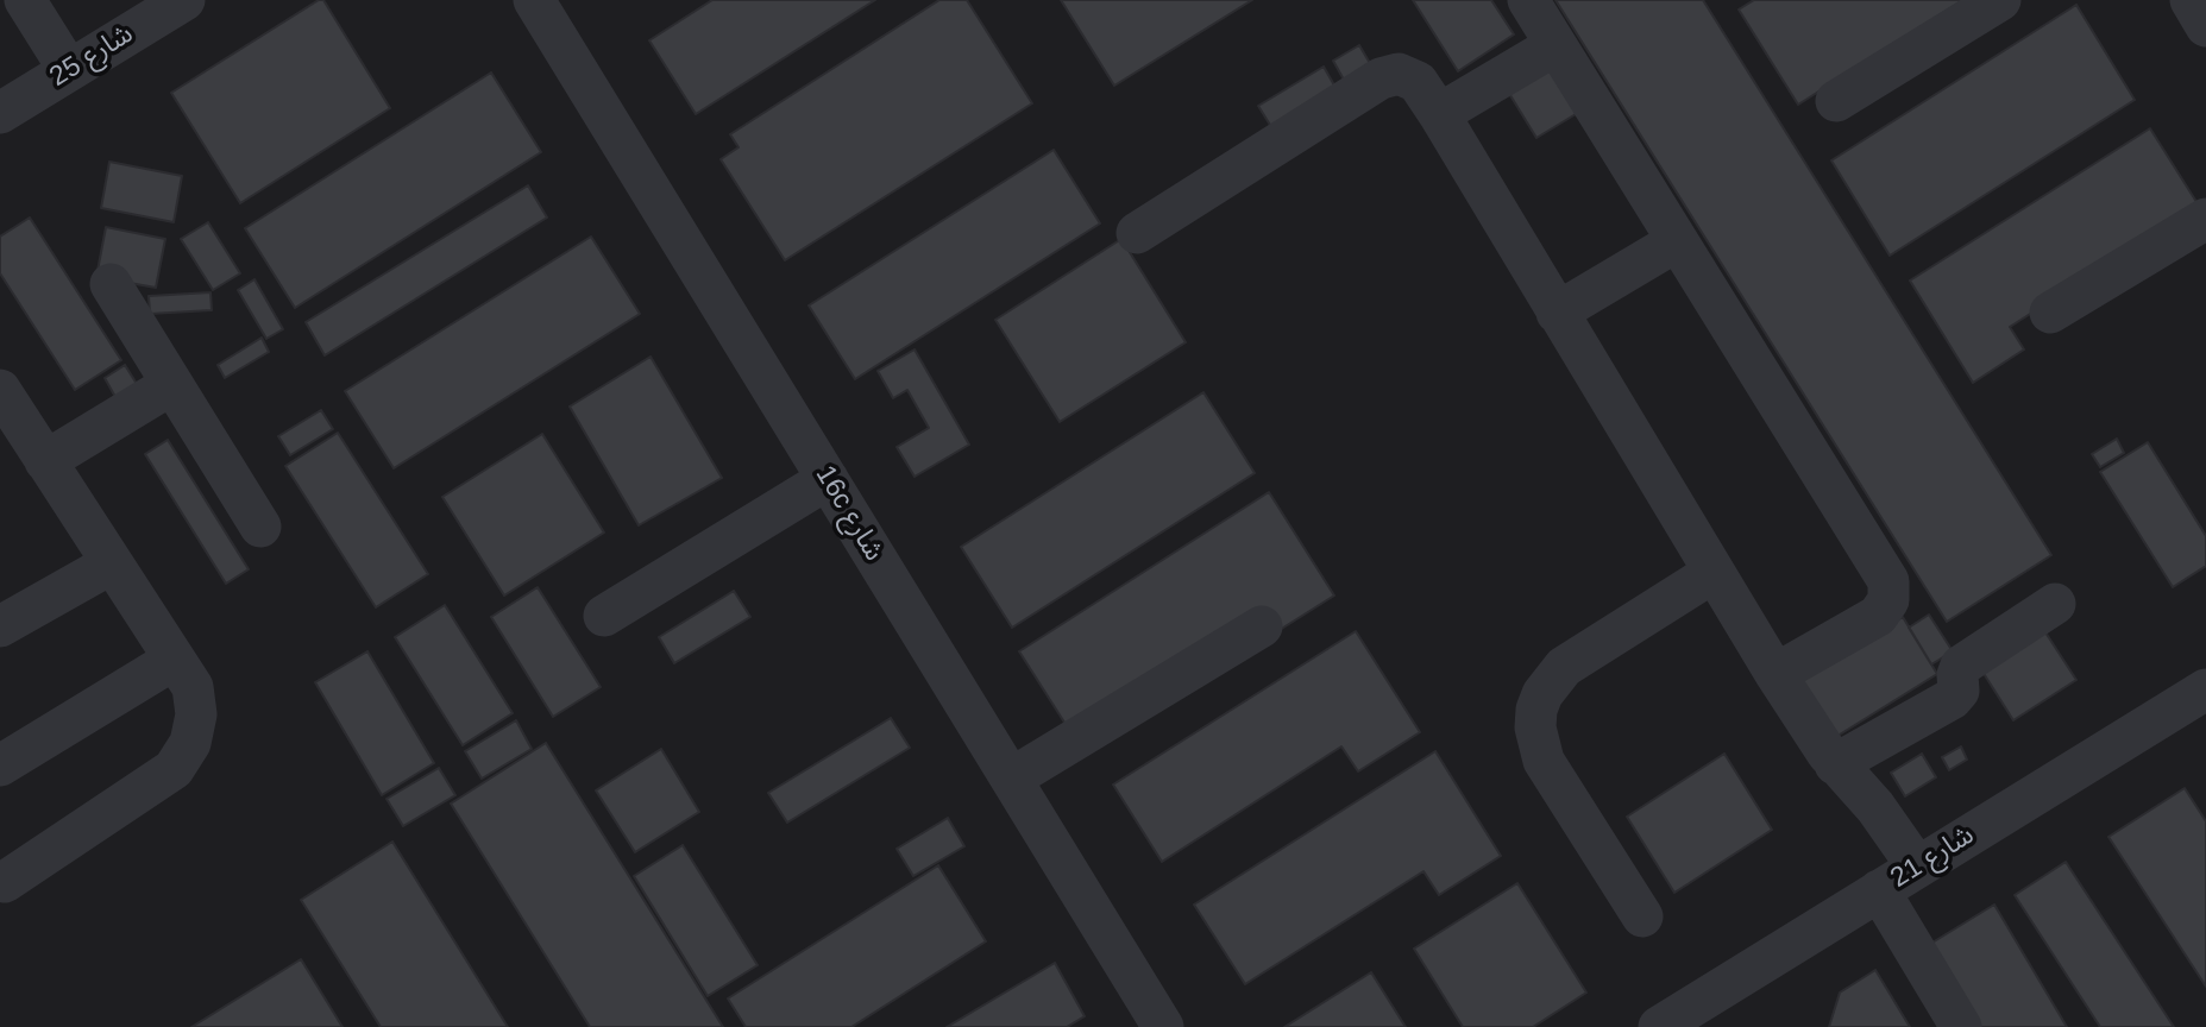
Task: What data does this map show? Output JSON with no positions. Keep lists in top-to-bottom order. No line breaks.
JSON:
{"streets":{"street":["شارع 25","16c شارع","شارع 21"]}}
